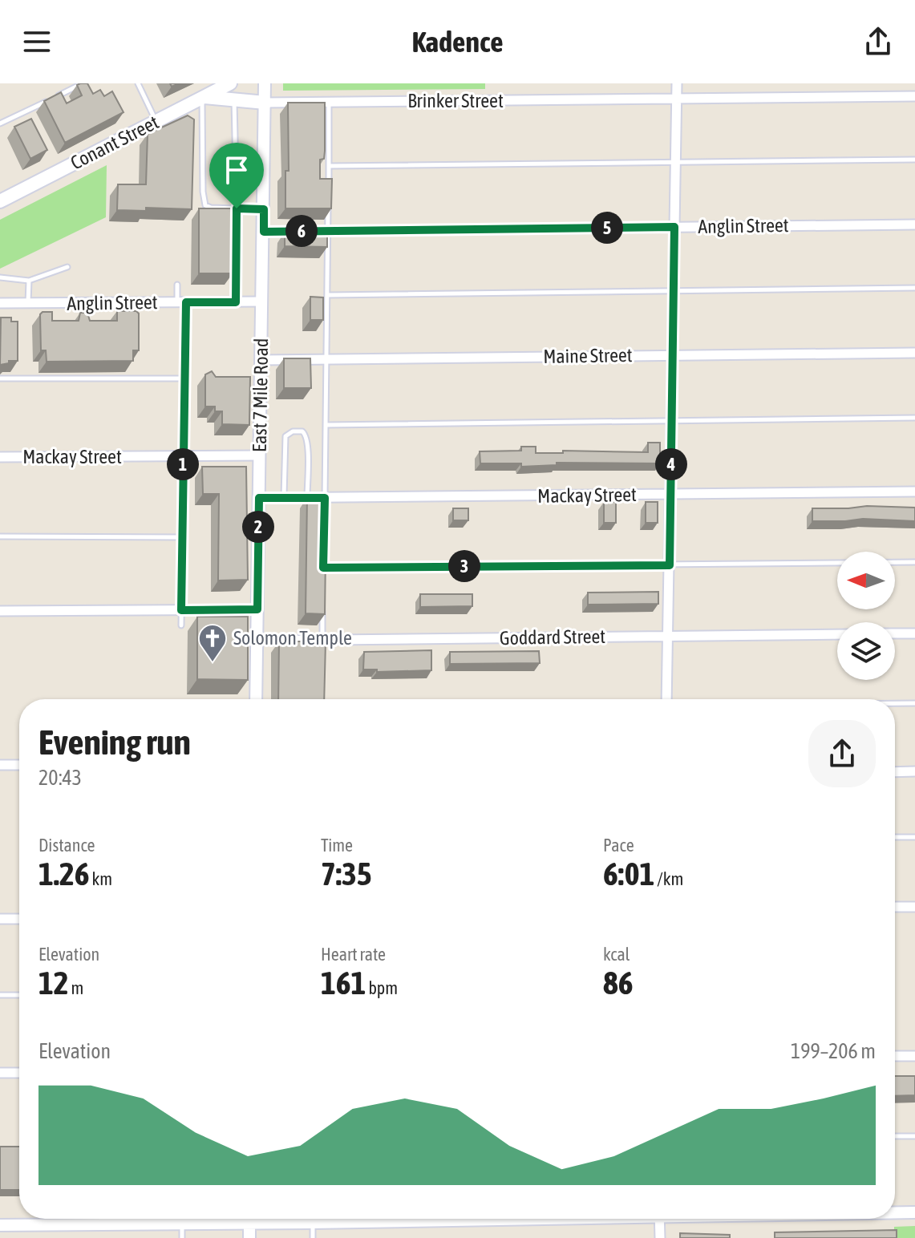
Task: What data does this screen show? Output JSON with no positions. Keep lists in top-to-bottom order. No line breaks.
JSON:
{"streets":{"main road":["Conant Street"],"street":["Brinker Street","Anglin Street","Maine Street","East 7 Mile Road","Mackay Street","Goddard Street"]},"crossings":[["Brinker Street","East 7 Mile Road"],["Anglin Street","East 7 Mile Road"],["Maine Street","East 7 Mile Road"],["East 7 Mile Road","Mackay Street"],["East 7 Mile Road","Goddard Street"]],"places":{"church":["Solomon Temple"]},"north":"left","page":{"header":"Kadence","pins":["5","6","1","4","2","3"],"heading":["Evening run","20:43"],"stats":[["Distance","1.26 km"],["Time","7:35"],["Pace","6:01 /km"],["Elevation","12 m"],["Heart rate","161 bpm"],["kcal","86"]],"chart":["Elevation","199–206 m"]}}
